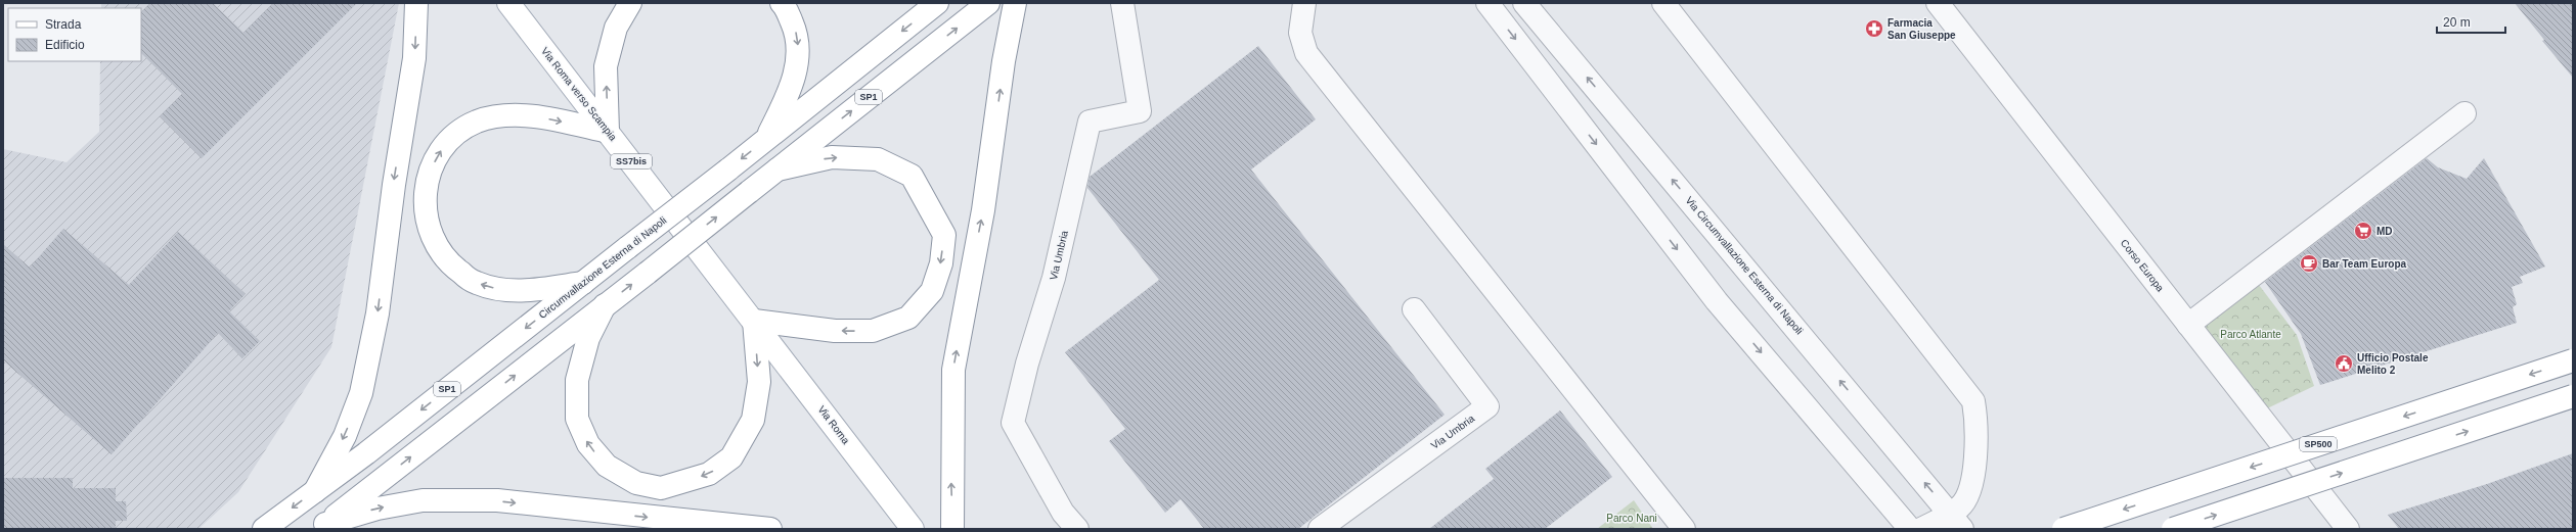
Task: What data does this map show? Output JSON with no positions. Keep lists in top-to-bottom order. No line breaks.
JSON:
{"streets":{"main road":["Via Roma verso Scampia","SP1","SS7bis","Circumvallazione Esterna di Napoli","Via Roma","SP500"],"street":["Via Umbria","Via Circumvallazione Esterna di Napoli","Corso Europa"]},"crossings":[["Via Roma verso Scampia","Via Roma"]],"parks":["Parco Atlante","Parco Nani"],"places":{"pharmacy":["Farmacia San Giuseppe"],"supermarket":["MD"],"cafe":["Bar Team Europa"],"public building":["Ufficio Postale Melito 2"]},"legend":["Strada","Edificio"],"scale_bar":"20 m"}
